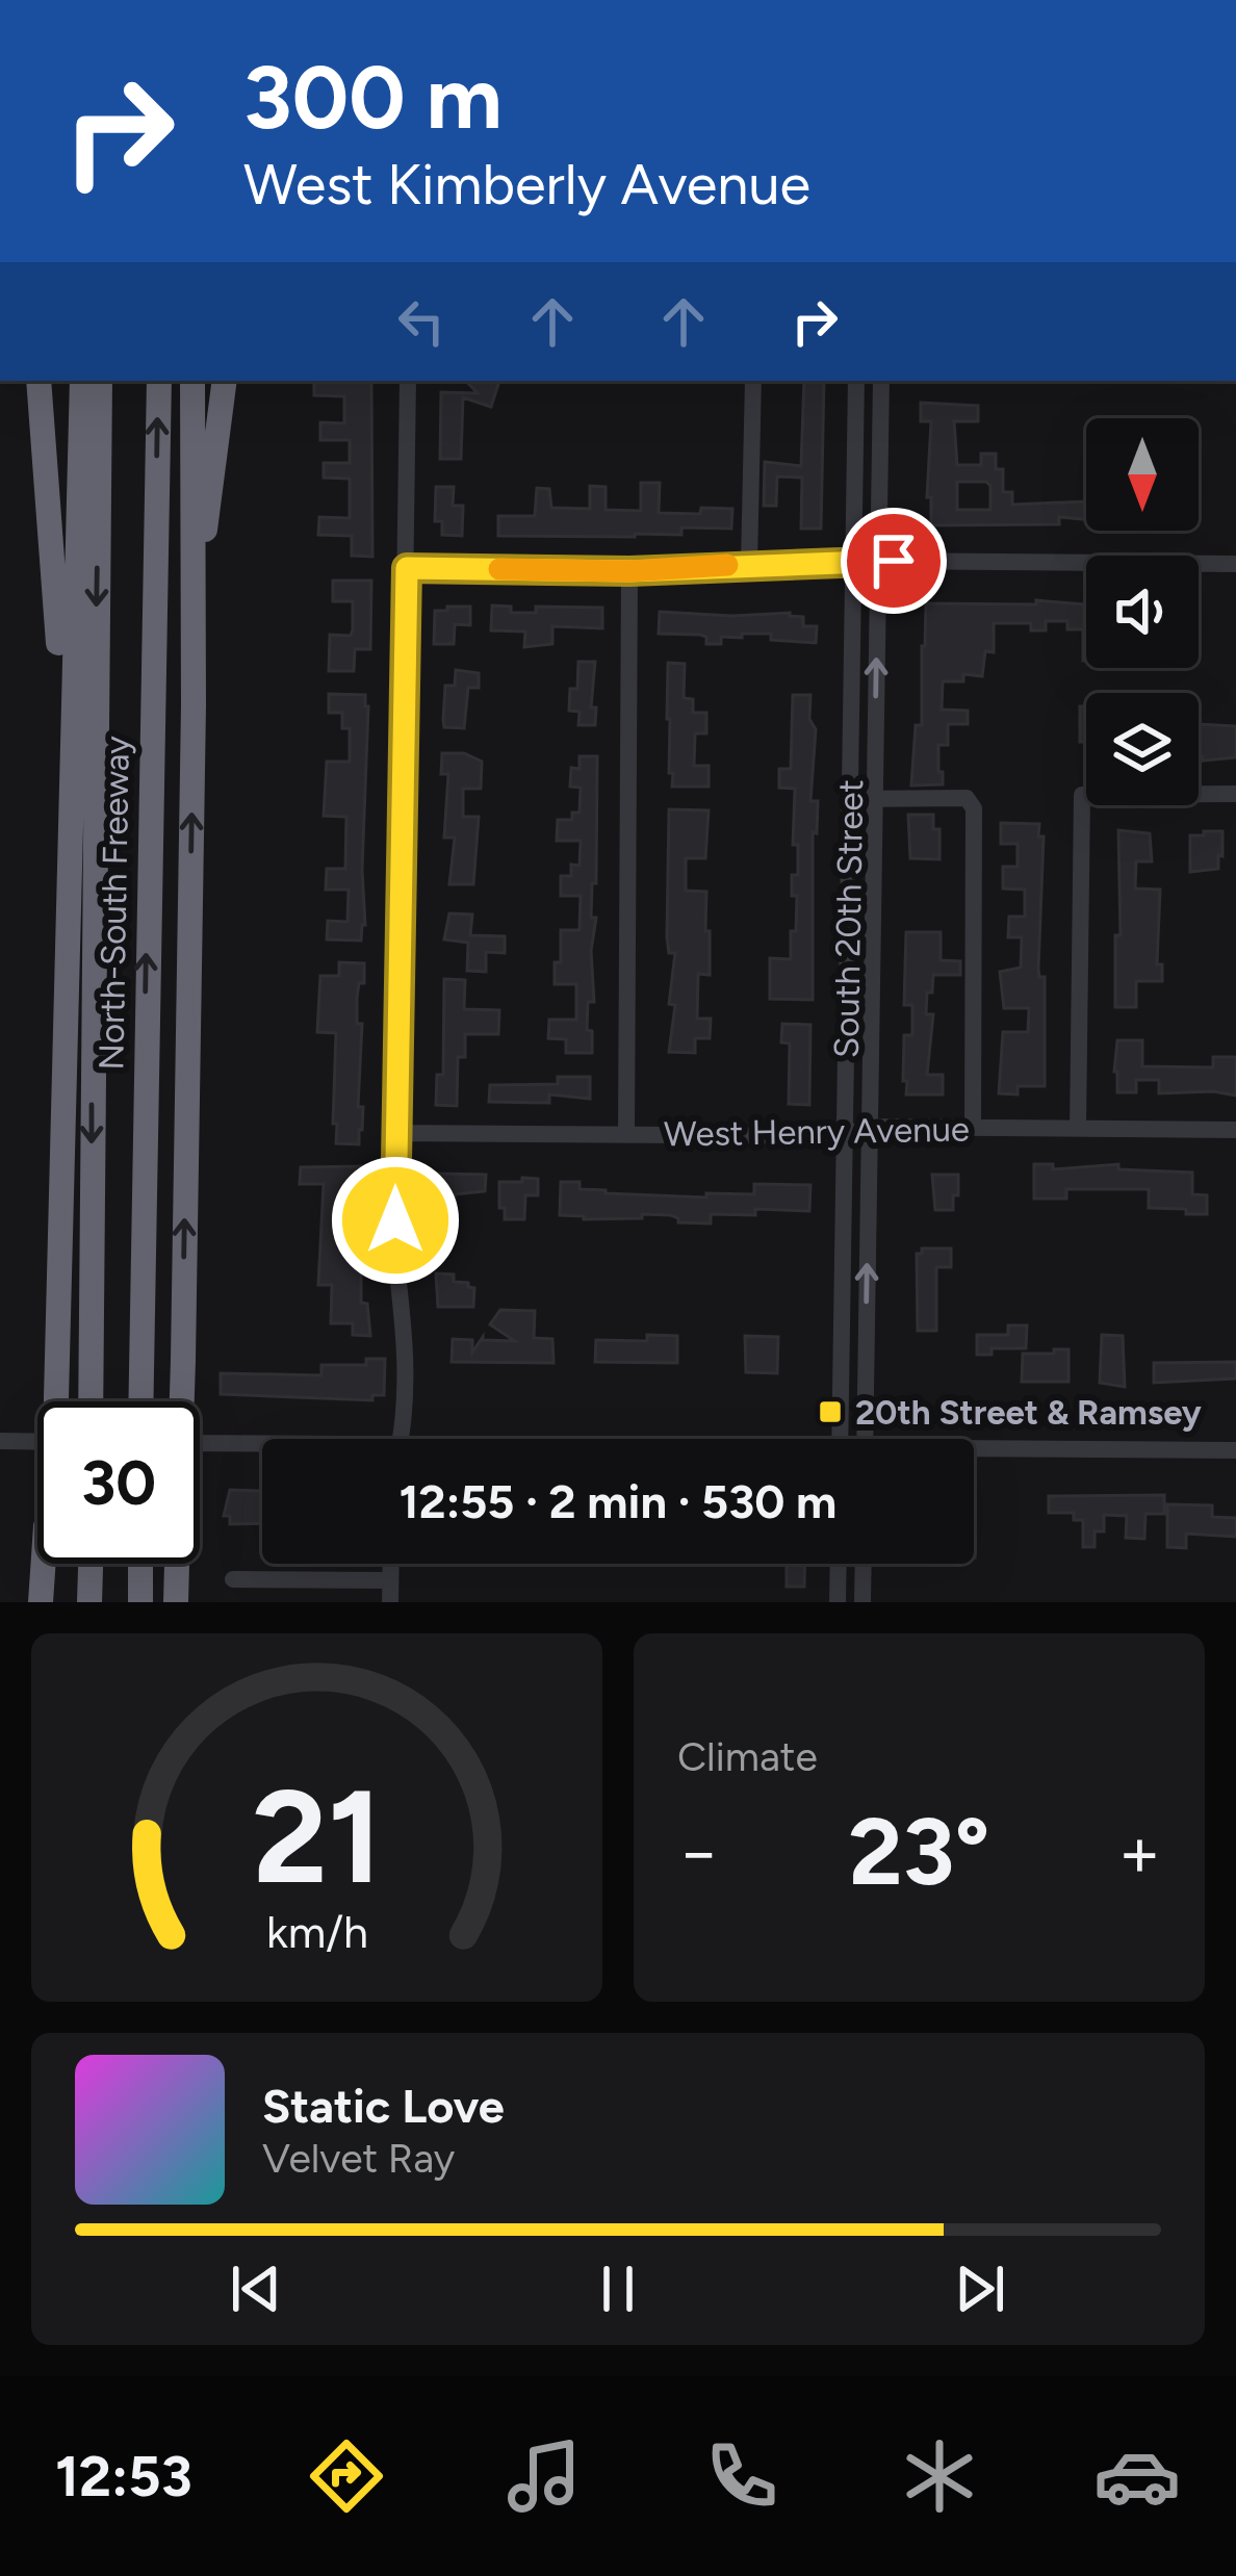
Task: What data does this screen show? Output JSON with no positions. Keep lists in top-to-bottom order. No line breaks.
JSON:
{"streets":{"highway":["North-South Freeway"],"street":["South 20th Street","West Henry Avenue"]},"crossings":[["South 20th Street","West Henry Avenue"]],"places":{"transit":["20th Street & Ramsey"]},"north":"bottom","page":{"turn":["300 m","West Kimberly Avenue"],"limit":"30","trip":"12:55 · 2 min · 530 m","tile":"Climate","heat":["−","23°","+"],"song":["Static Love","Velvet Ray"],"tabs":"12:53","gauge":["21","km/h"]}}
